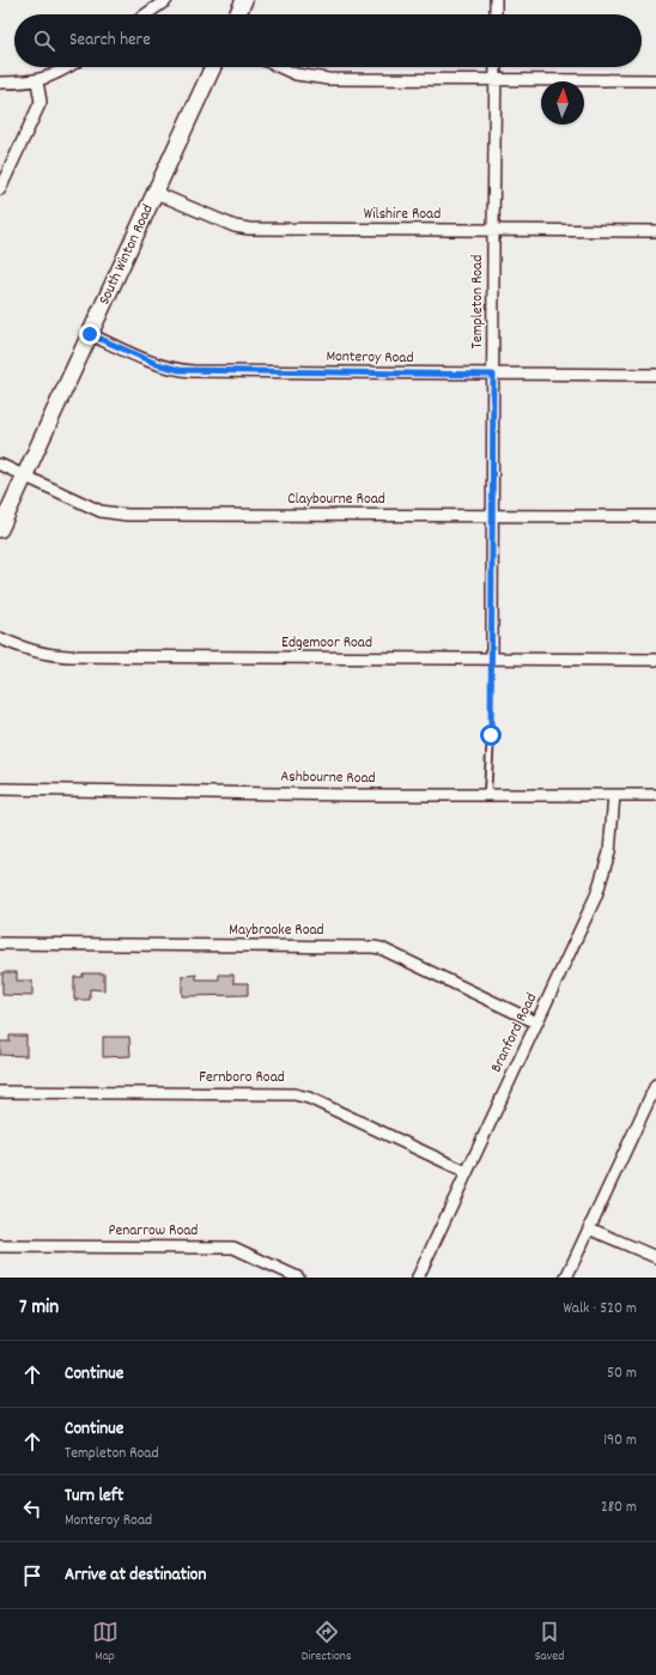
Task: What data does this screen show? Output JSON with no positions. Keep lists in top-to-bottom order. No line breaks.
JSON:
{"streets":{"main road":["South Winton Road"],"street":["Wilshire Road","Templeton Road","Monteroy Road","Claybourne Road","Edgemoor Road","Ashbourne Road","Maybrooke Road","Branford Road","Fernboro Road","Penarrow Road"]},"crossings":[["Wilshire Road","South Winton Road"],["Wilshire Road","Templeton Road"],["South Winton Road","Monteroy Road"],["South Winton Road","Claybourne Road"],["Templeton Road","Monteroy Road"],["Templeton Road","Claybourne Road"],["Templeton Road","Edgemoor Road"],["Ashbourne Road","Branford Road"],["Maybrooke Road","Branford Road"],["Branford Road","Fernboro Road"]],"north":"top","page":{"search":"Search here","heading":["7 min","Walk · 520 m"],"list":[["Continue","50 m"],["Continue","Templeton Road","190 m"],["Turn left","Monteroy Road","280 m"],"Arrive at destination"],"nav":["Map","Directions","Saved"]}}
